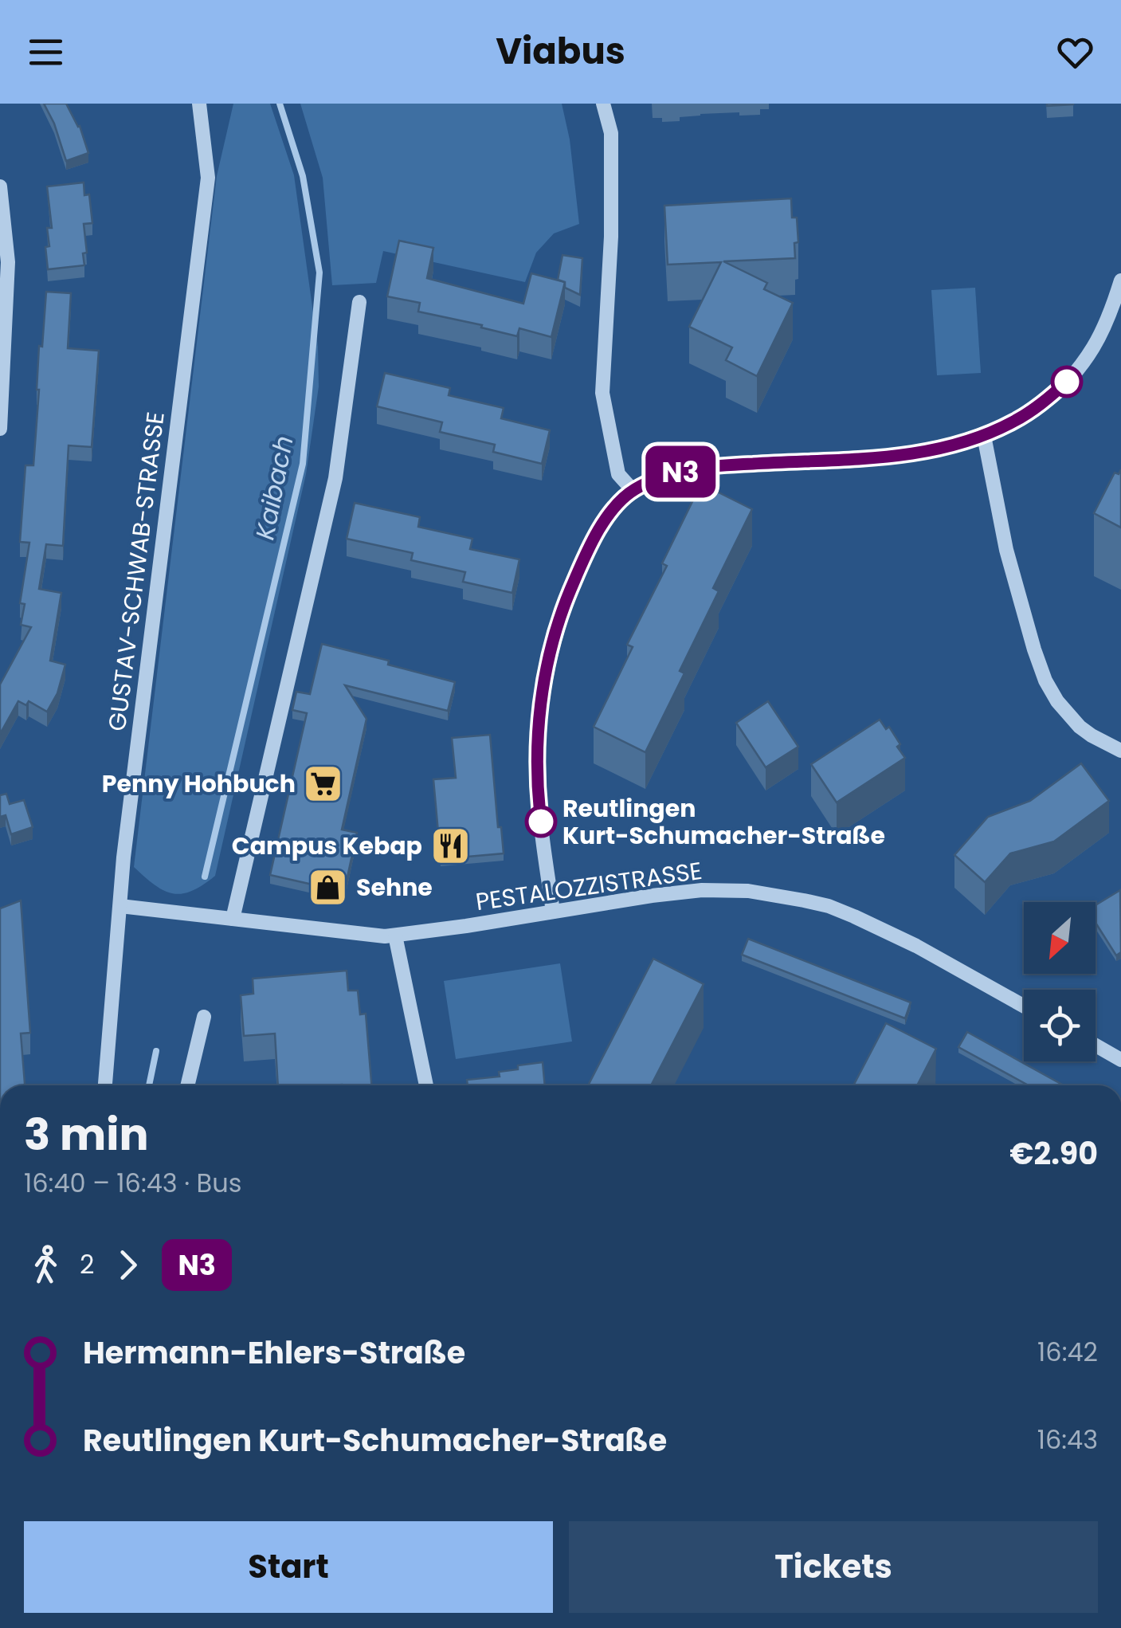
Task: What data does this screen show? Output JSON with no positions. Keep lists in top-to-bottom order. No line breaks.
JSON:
{"streets":{"street":["GUSTAV-SCHWAB-STRASSE","PESTALOZZISTRASSE"]},"crossings":[["GUSTAV-SCHWAB-STRASSE","PESTALOZZISTRASSE"]],"water":["Kaibach"],"places":{"supermarket":["Penny Hohbuch"],"other":["Reutlingen Kurt-Schumacher-Straße"],"restaurant":["Campus Kebap"],"shop":["Sehne"]},"lines":["bus line N3"],"north":"bottom left","page":{"header":"Viabus","on_map":"N3","heading":["3 min","16:40 – 16:43 · Bus","€2.90"],"legs":["2","N3"],"list":[{"name":"Hermann-Ehlers-Straße","value":"16:42"},{"name":"Reutlingen Kurt-Schumacher-Straße","value":"16:43"}],"buttons":["Start","Tickets"]}}
